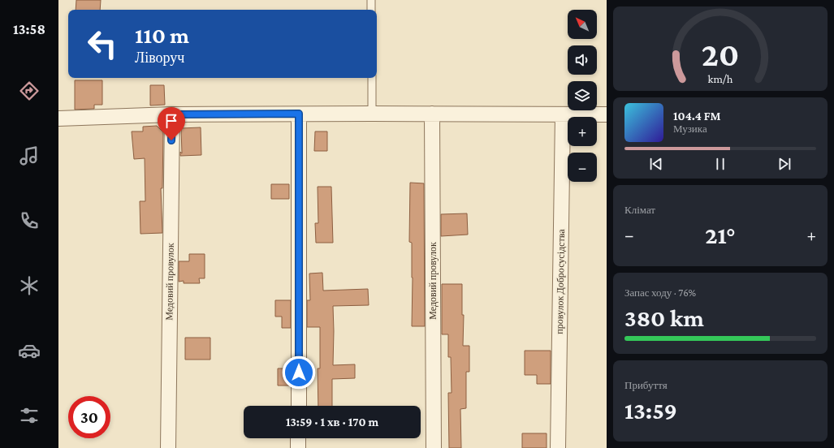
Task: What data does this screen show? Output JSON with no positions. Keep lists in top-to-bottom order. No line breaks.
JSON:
{"streets":{"street":["Медовий провулок","провулок Добросусідства"]},"north":"top left","page":{"tabs":"13:58","map_buttons":["+","−"],"turn":["110 m","Ліворуч"],"song":["104.4 FM","Музика"],"tile":["Клімат",["Запас ходу · 76%","380 km"],["Прибуття","13:59"]],"heat":["−","21°","+"],"limit":"30","trip":"13:59 · 1 хв · 170 m","gauge":["20","km/h"]}}
